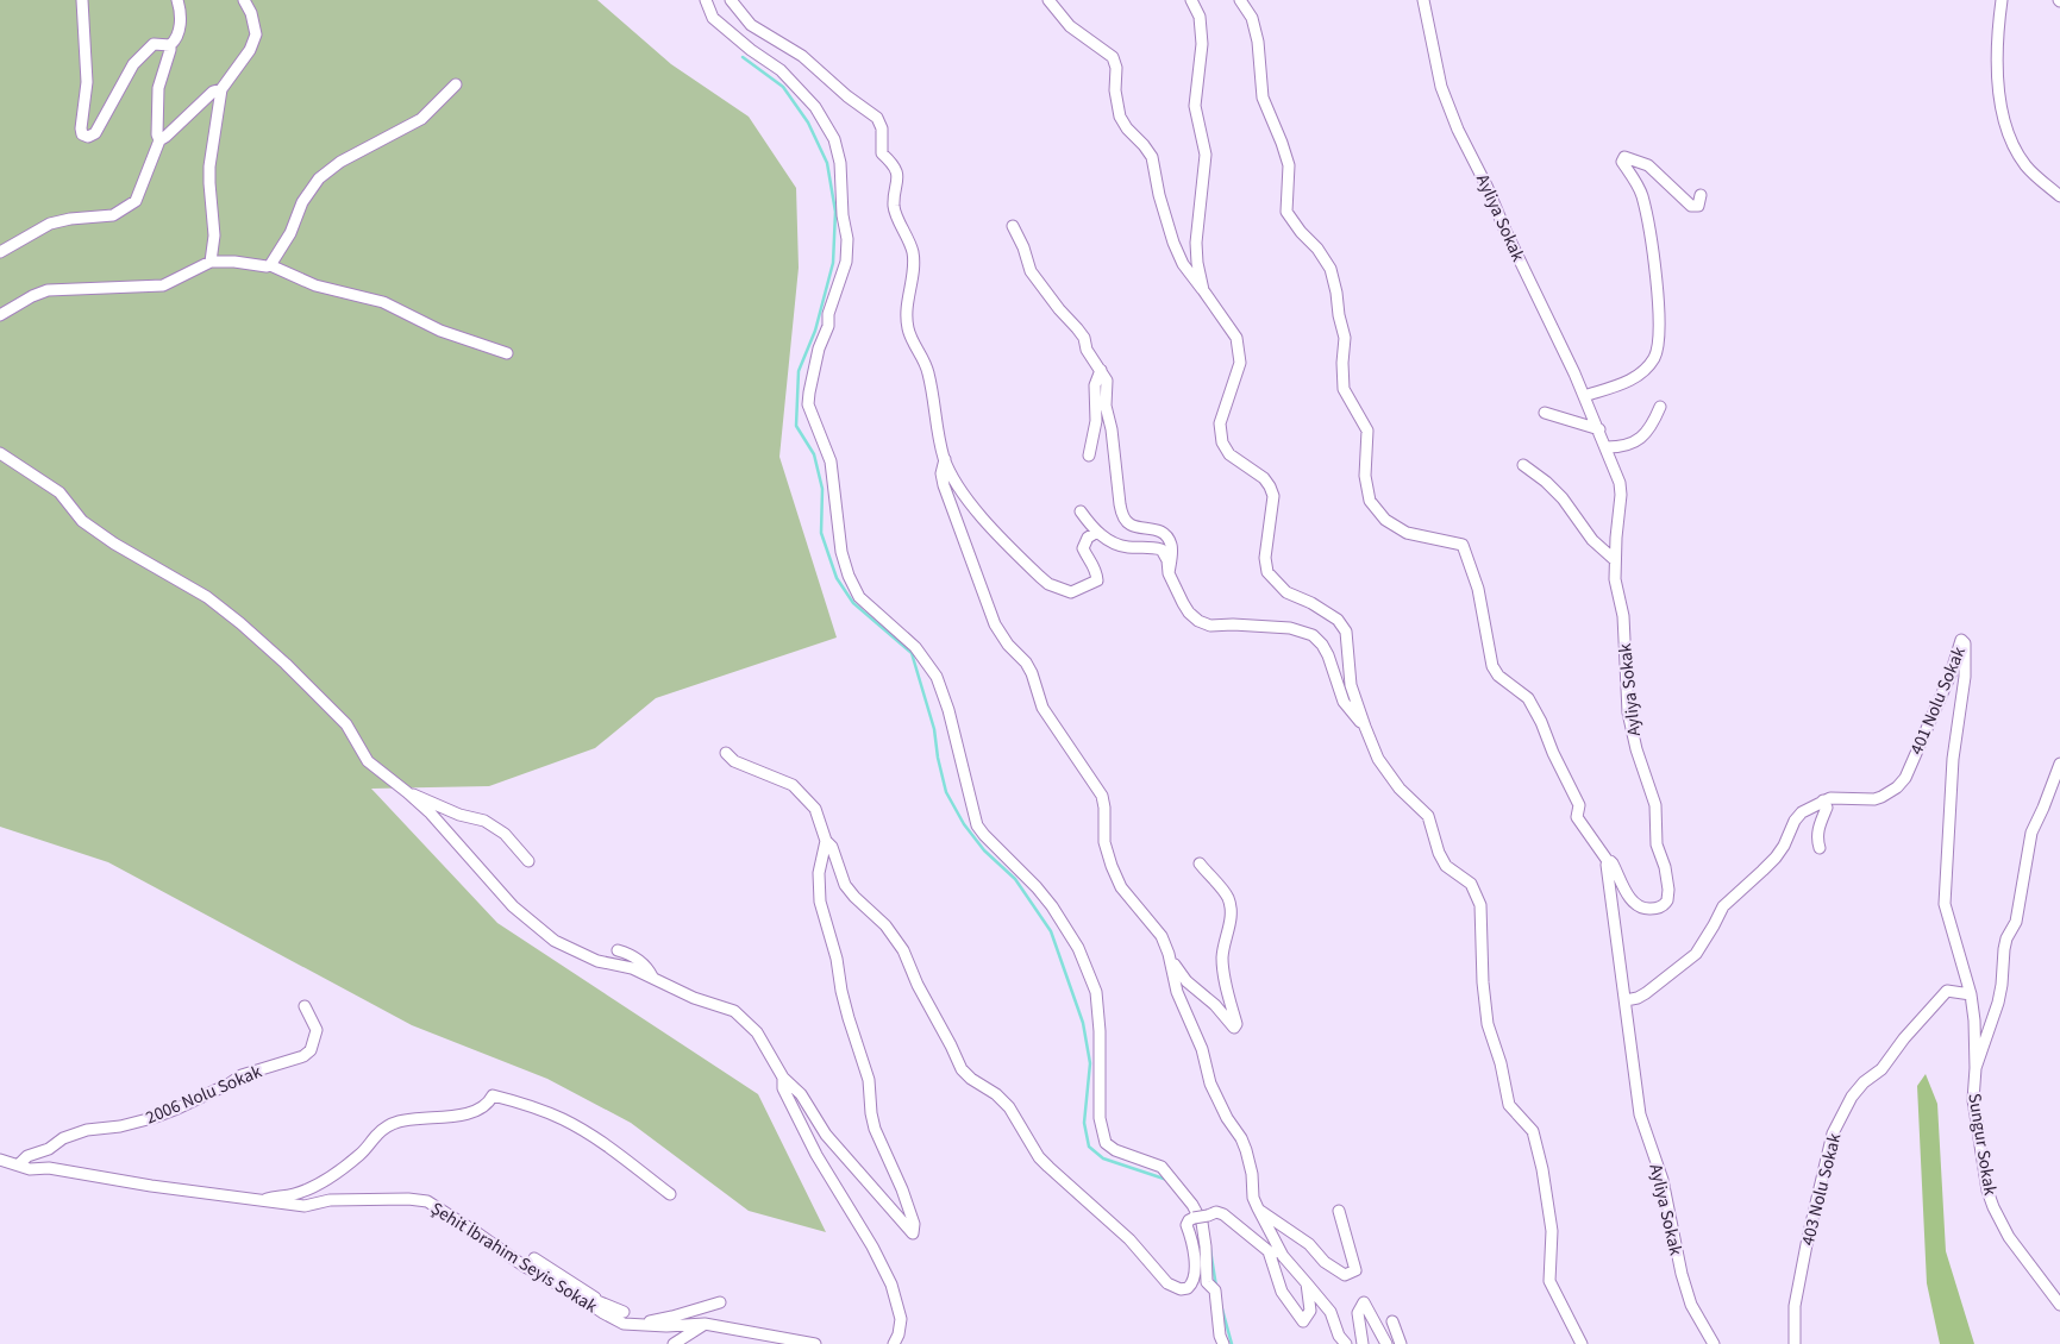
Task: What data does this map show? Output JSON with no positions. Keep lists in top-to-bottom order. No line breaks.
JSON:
{"streets":{"street":["Ayliya Sokak","401 Nolu Sokak","2006 Nolu Sokak","Sungur Sokak","403 Nolu Sokak","Şehit İbrahim Seyis Sokak"]},"crossings":[["Ayliya Sokak","401 Nolu Sokak"],["401 Nolu Sokak","Sungur Sokak"],["401 Nolu Sokak","403 Nolu Sokak"],["2006 Nolu Sokak","Şehit İbrahim Seyis Sokak"]]}
